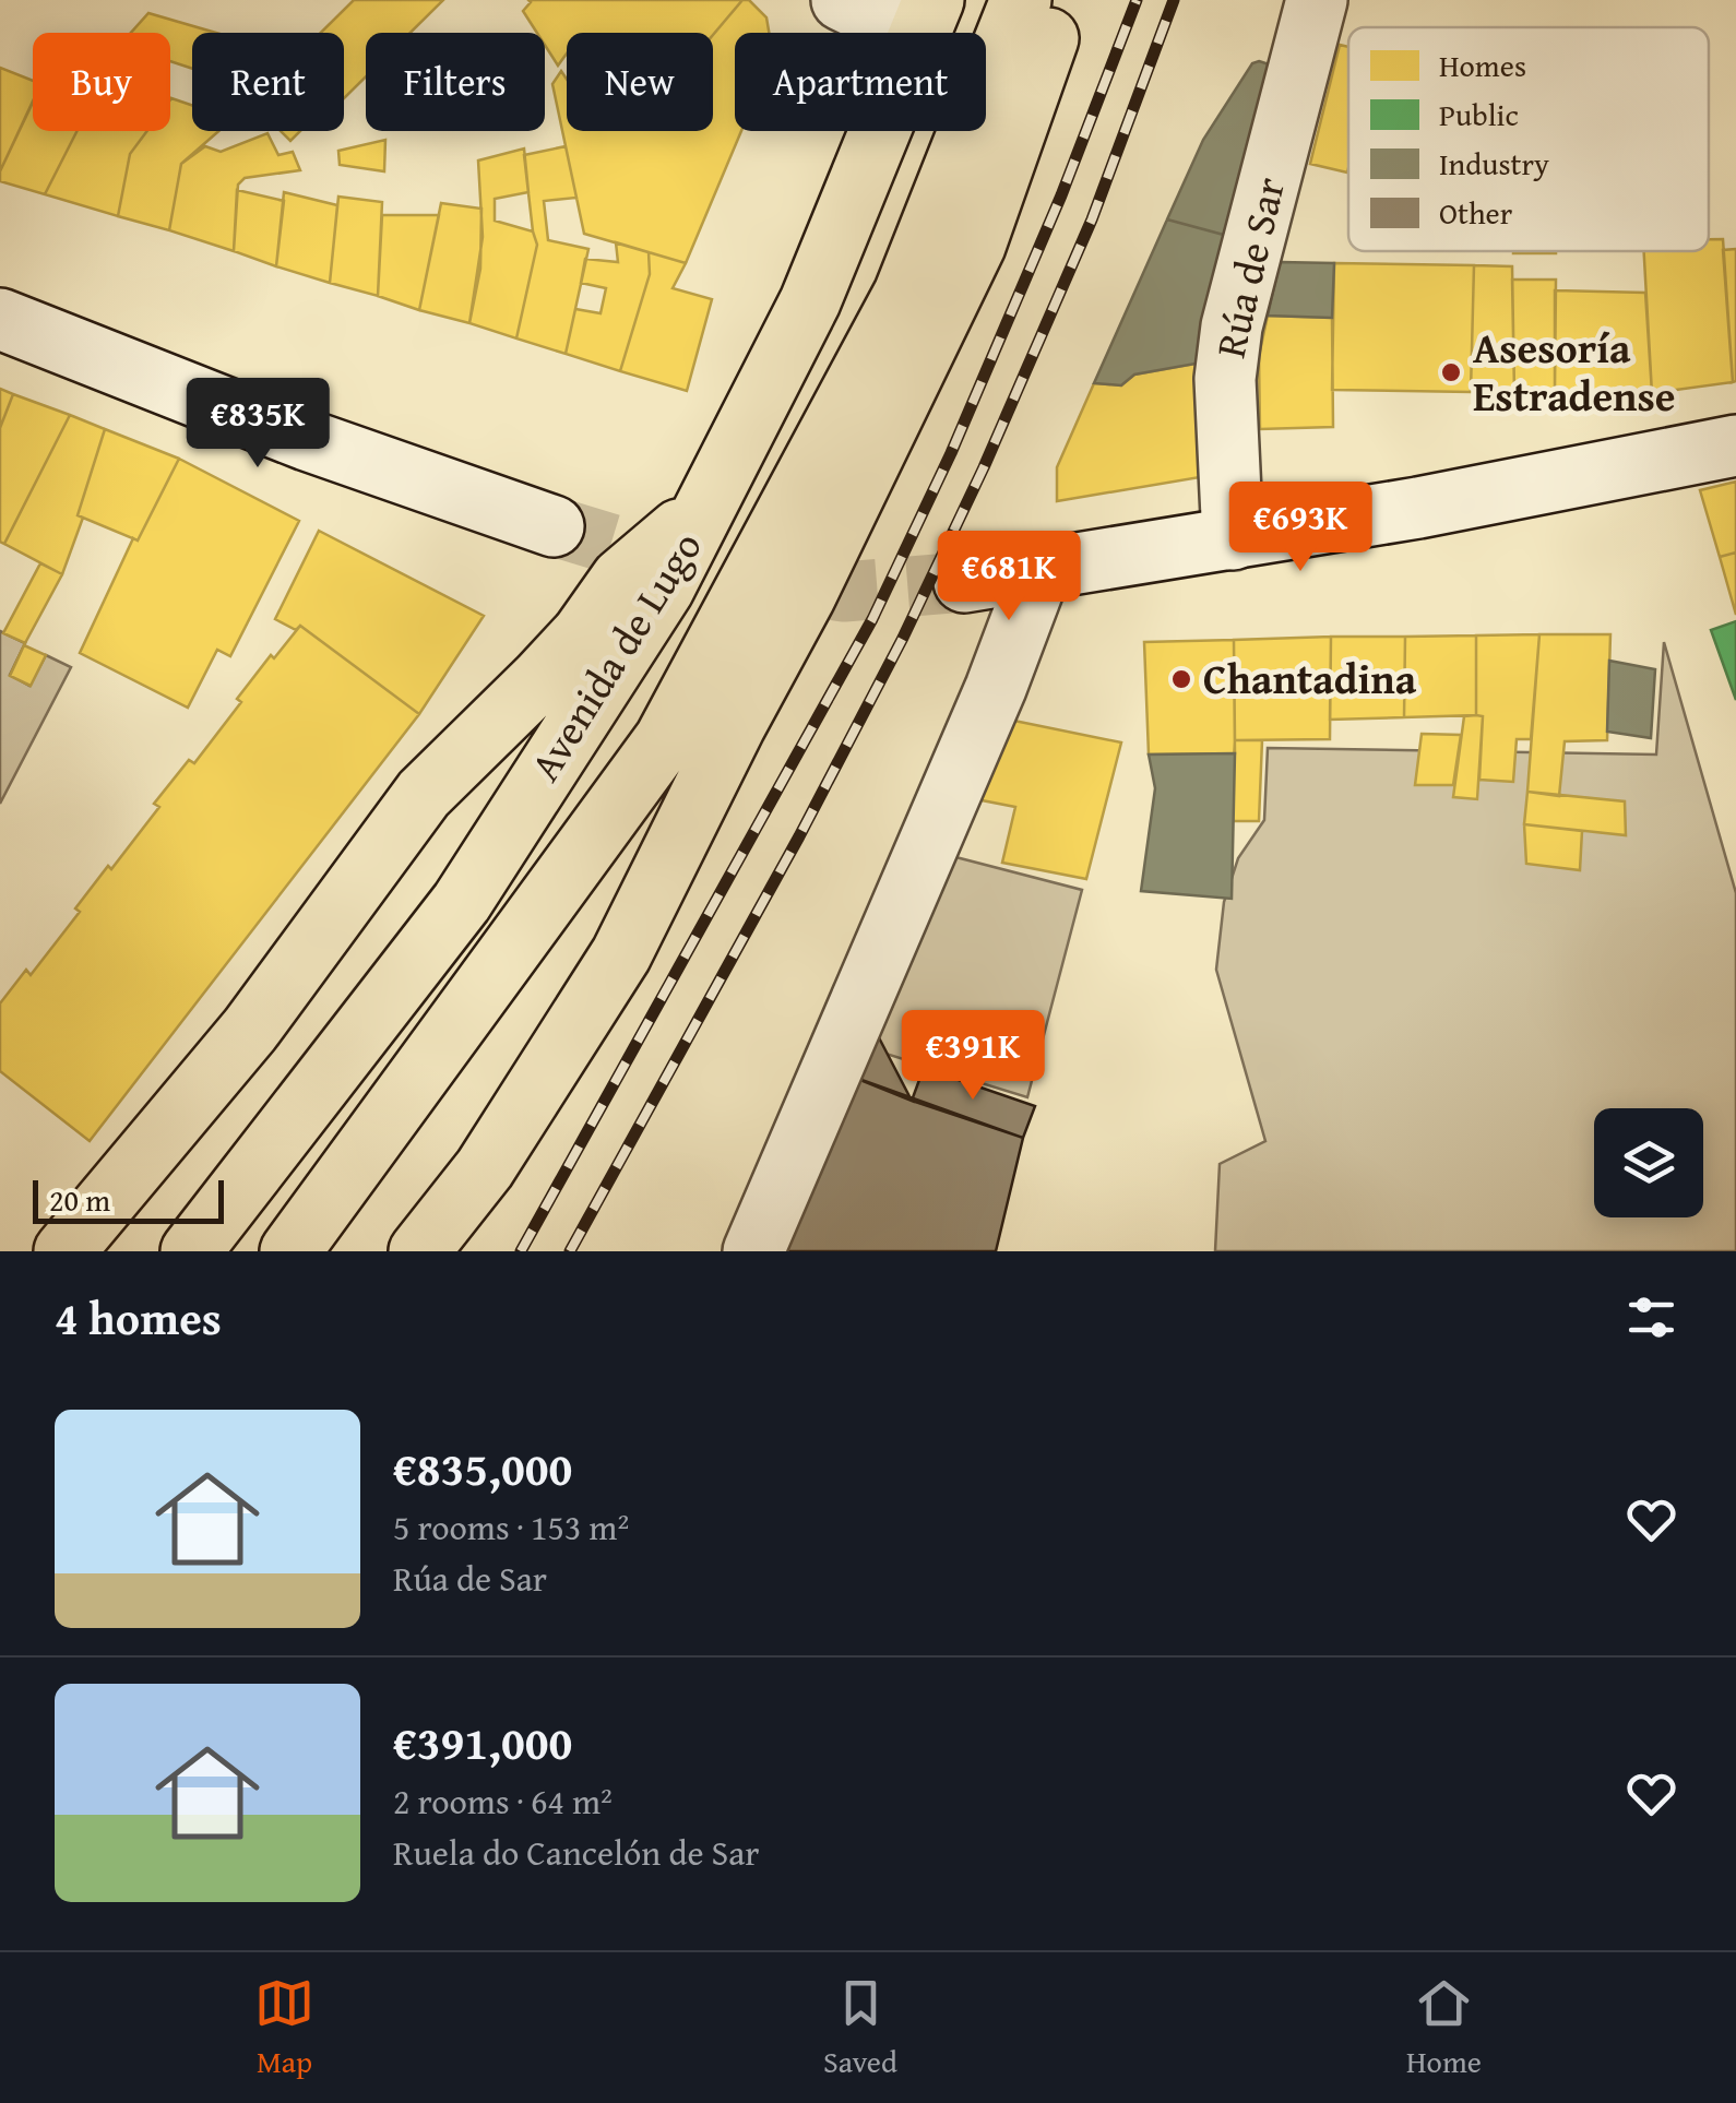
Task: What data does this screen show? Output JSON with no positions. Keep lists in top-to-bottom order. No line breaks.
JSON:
{"streets":{"highway":["Avenida de Lugo"],"street":["Rúa de Sar"]},"places":["Asesoría Estradense","Chantadina"],"legend":["Homes","Public","Industry","Other"],"scale_bar":"20 m","page":{"chip":["Buy","Rent","Filters","New","Apartment"],"price":["€835K","€693K","€681K","€391K"],"scale":"20 m","heading":"4 homes","list":[{"name":"€835,000","note":"5 rooms · 153 m² · Rúa de Sar"},{"name":"€391,000","note":"2 rooms · 64 m² · Ruela do Cancelón de Sar"}],"tabs":["Map","Saved","Home"]}}
